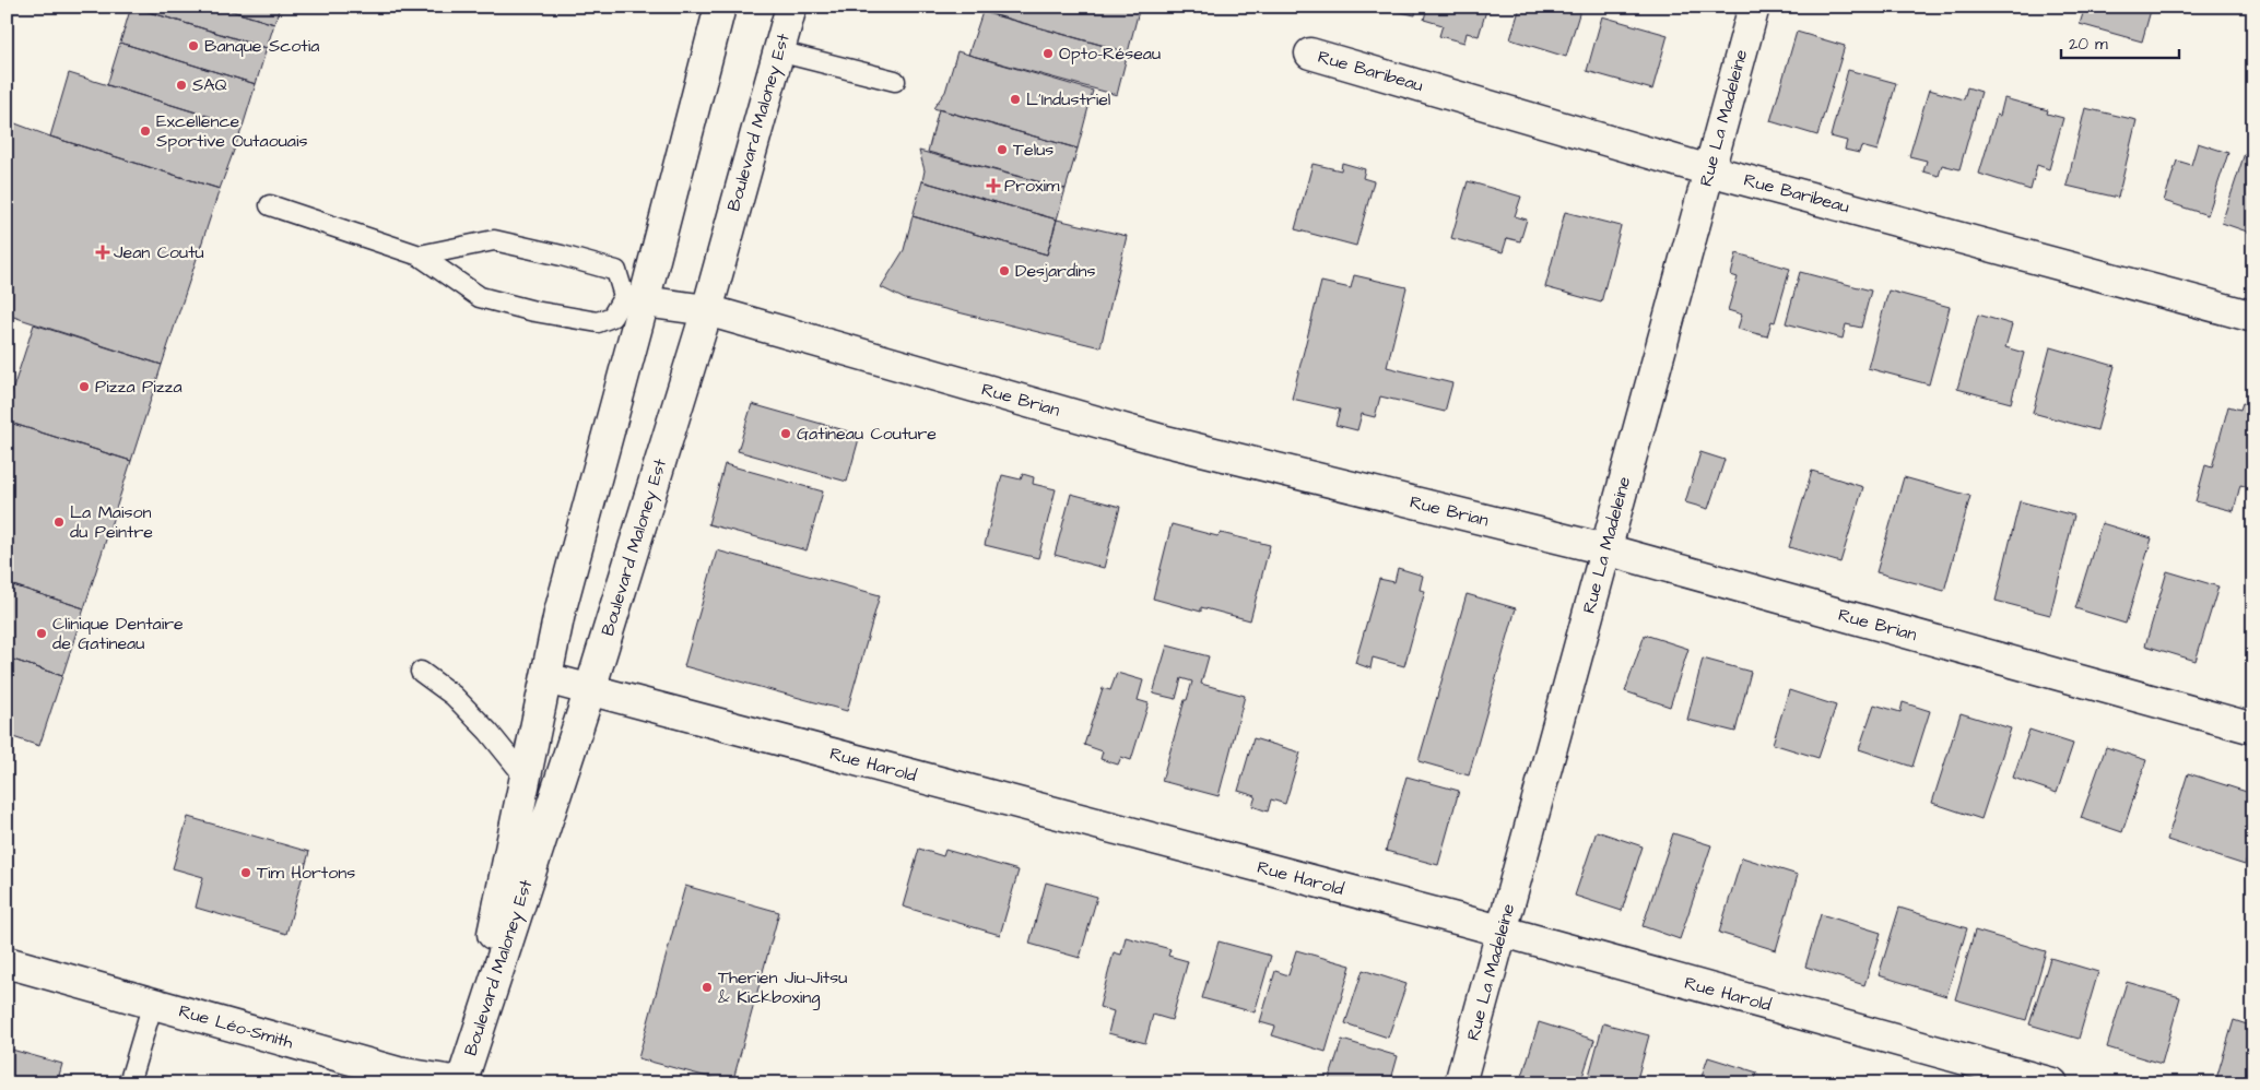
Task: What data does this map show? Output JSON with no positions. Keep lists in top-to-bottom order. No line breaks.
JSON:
{"streets":{"street":["Rue Baribeau","Rue La Madeleine","Boulevard Maloney Est","Rue Brian","Rue Harold","Rue Léo-Smith"]},"crossings":[["Rue Baribeau","Rue La Madeleine"],["Rue La Madeleine","Rue Brian"],["Rue La Madeleine","Rue Harold"],["Boulevard Maloney Est","Rue Brian"],["Boulevard Maloney Est","Rue Harold"],["Boulevard Maloney Est","Rue Léo-Smith"]],"places":{"other":["Banque Scotia","Opto-Réseau","SAQ","L'Industriel","Excellence Sportive Outaouais","Telus","Desjardins","Pizza Pizza","Gatineau Couture","La Maison du Peintre","Clinique Dentaire de Gatineau","Tim Hortons","Therien Jiu-Jitsu & Kickboxing"],"health":["Proxim","Jean Coutu"]},"scale_bar":"20 m"}
